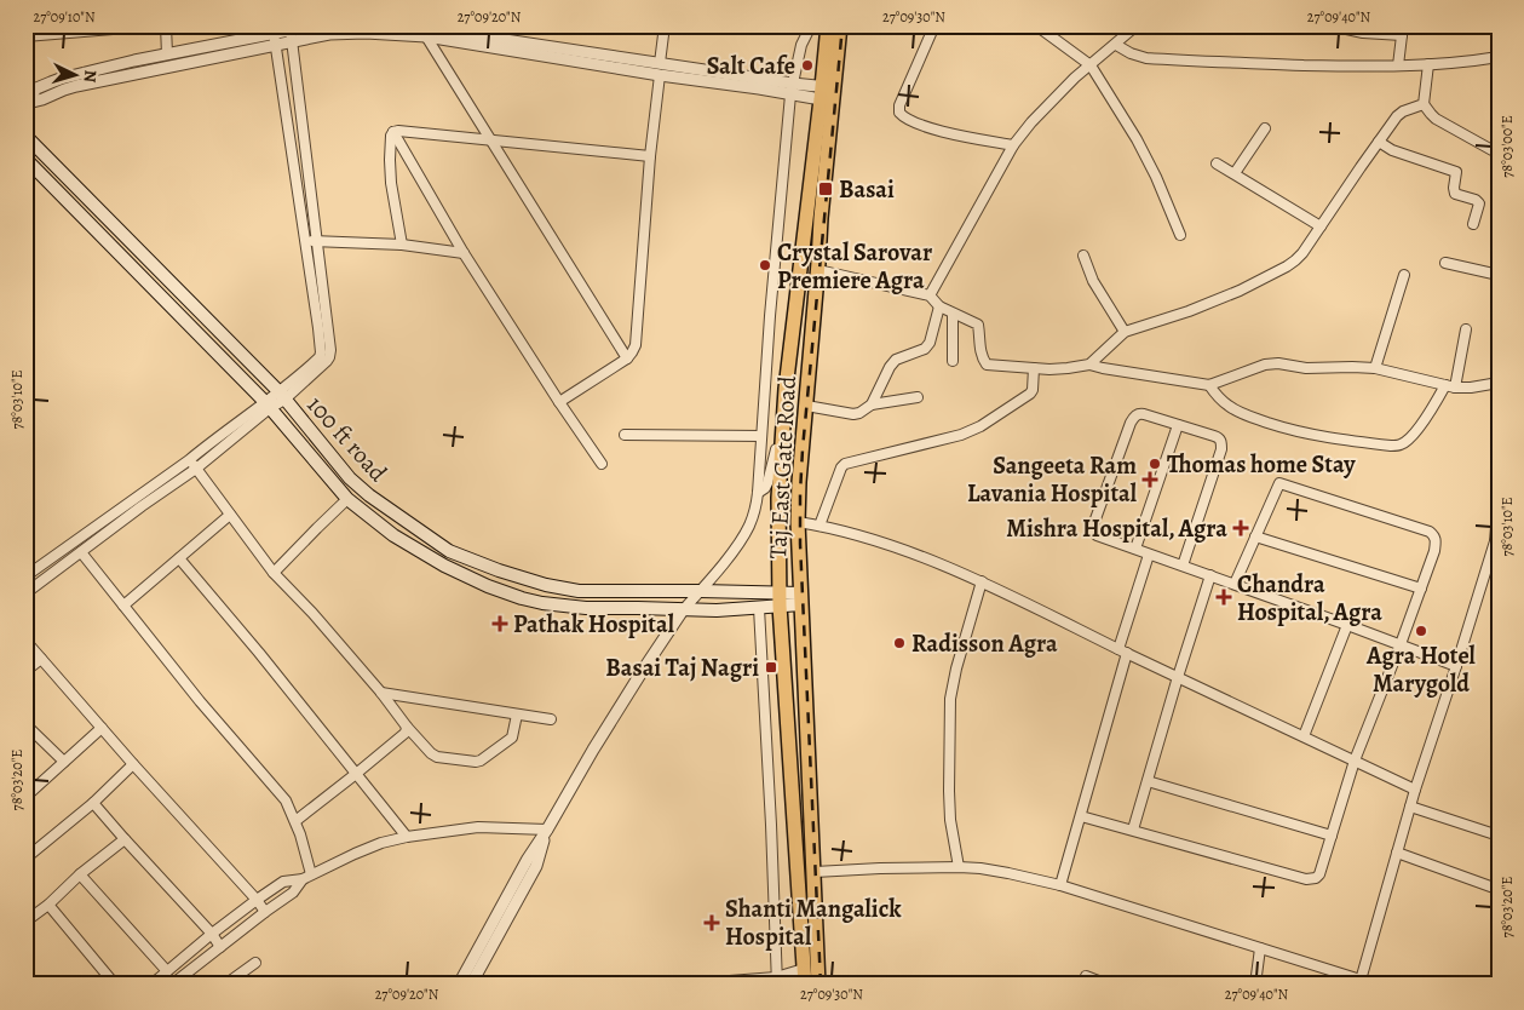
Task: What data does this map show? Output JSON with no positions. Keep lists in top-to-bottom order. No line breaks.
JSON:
{"streets":{"main road":["100 ft road","Taj East Gate Road"]},"crossings":[["100 ft road","Taj East Gate Road"]],"places":{"other":["Salt Cafe","Crystal Sarovar Premiere Agra","Thomas home Stay","Agra Hotel Marygold","Radisson Agra"],"transit":["Basai","Basai Taj Nagri"],"health":["Sangeeta Ram Lavania Hospital","Mishra Hospital, Agra","Chandra Hospital, Agra","Pathak Hospital","Shanti Mangalick Hospital"]},"north":"right","coordinates":["27°09'10\"N","27°09'20\"N","27°09'30\"N","27°09'40\"N","78°03'00\"E","78°03'10\"E","78°03'20\"E"]}
